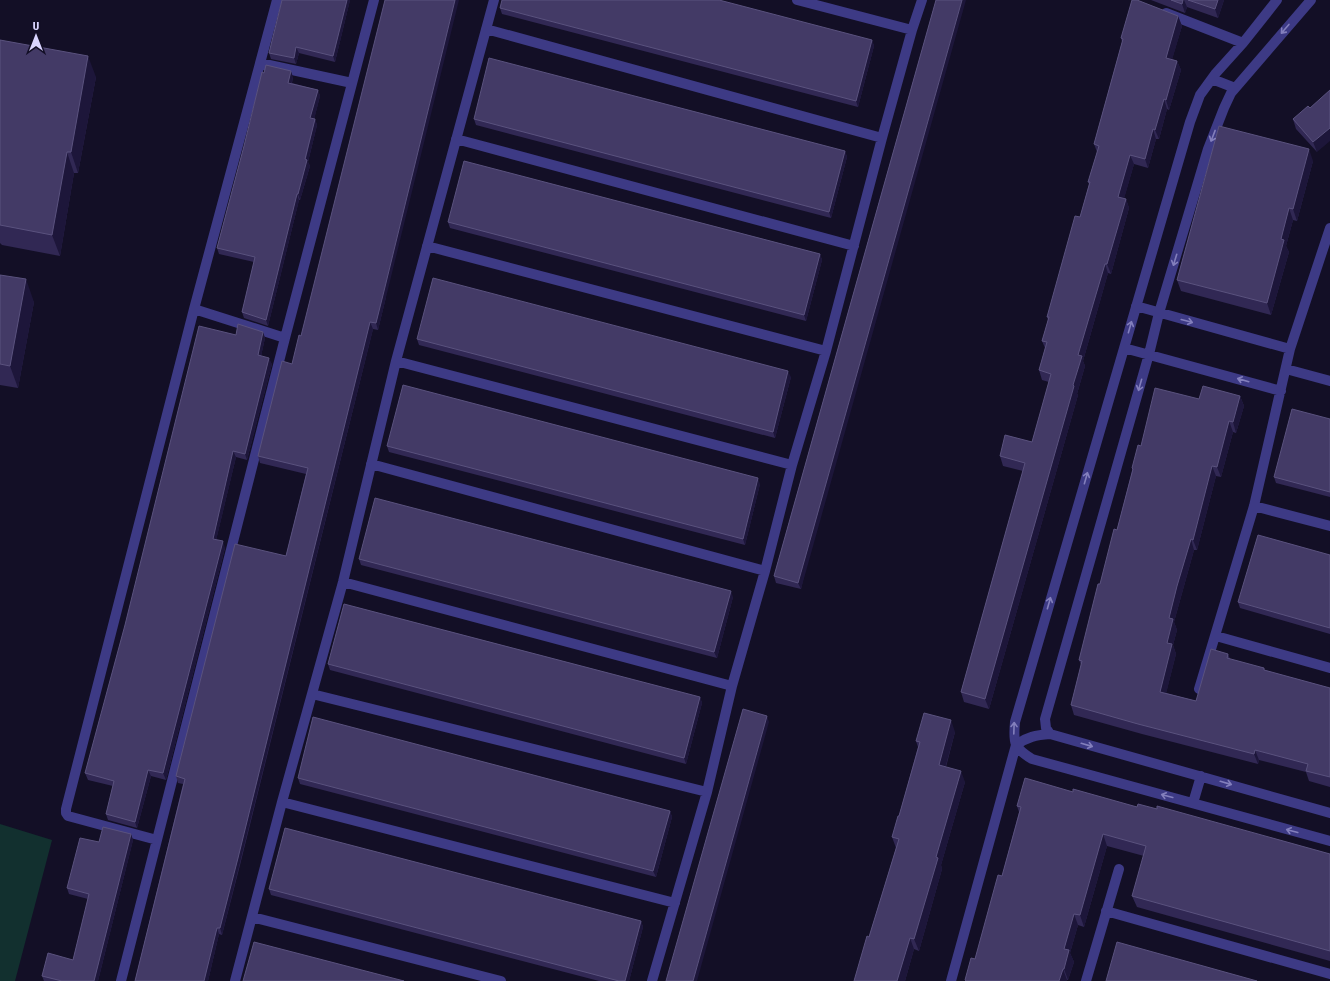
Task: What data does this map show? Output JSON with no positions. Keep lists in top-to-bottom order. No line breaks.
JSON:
{"north":"top"}
